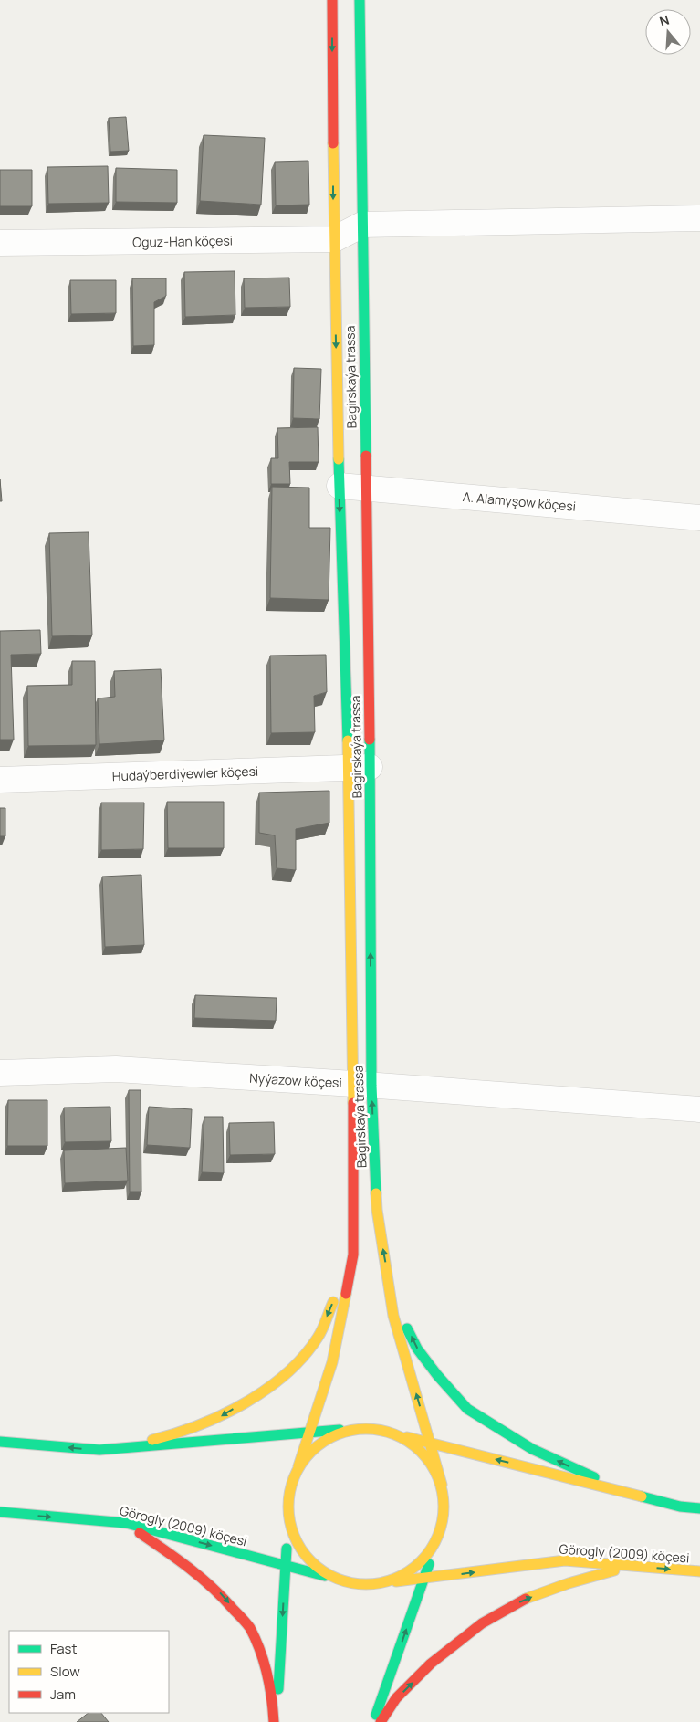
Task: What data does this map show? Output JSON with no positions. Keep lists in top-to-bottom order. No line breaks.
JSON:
{"streets":{"street":["Oguz-Han köçesi","Bagirskaýa trassa","A. Alamyşow köçesi","Hudaýberdiýewler köçesi","Nyýazow köçesi","Görogly (2009) köçesi"]},"crossings":[["Oguz-Han köçesi","Bagirskaýa trassa"],["Bagirskaýa trassa","A. Alamyşow köçesi"],["Bagirskaýa trassa","Hudaýberdiýewler köçesi"],["Bagirskaýa trassa","Nyýazow köçesi"],["Bagirskaýa trassa","Görogly (2009) köçesi"]],"legend":["Fast","Slow","Jam"],"north":"top"}
